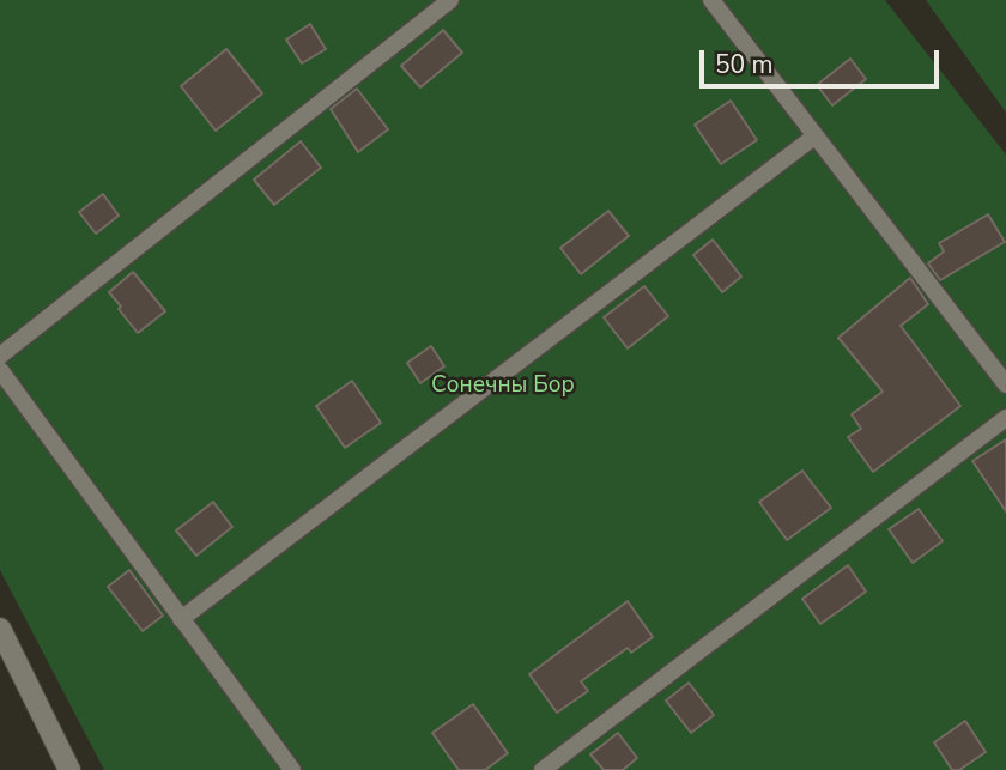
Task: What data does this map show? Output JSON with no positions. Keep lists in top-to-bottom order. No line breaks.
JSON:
{"parks":["Сонечны Бор"],"scale_bar":"50 m"}
